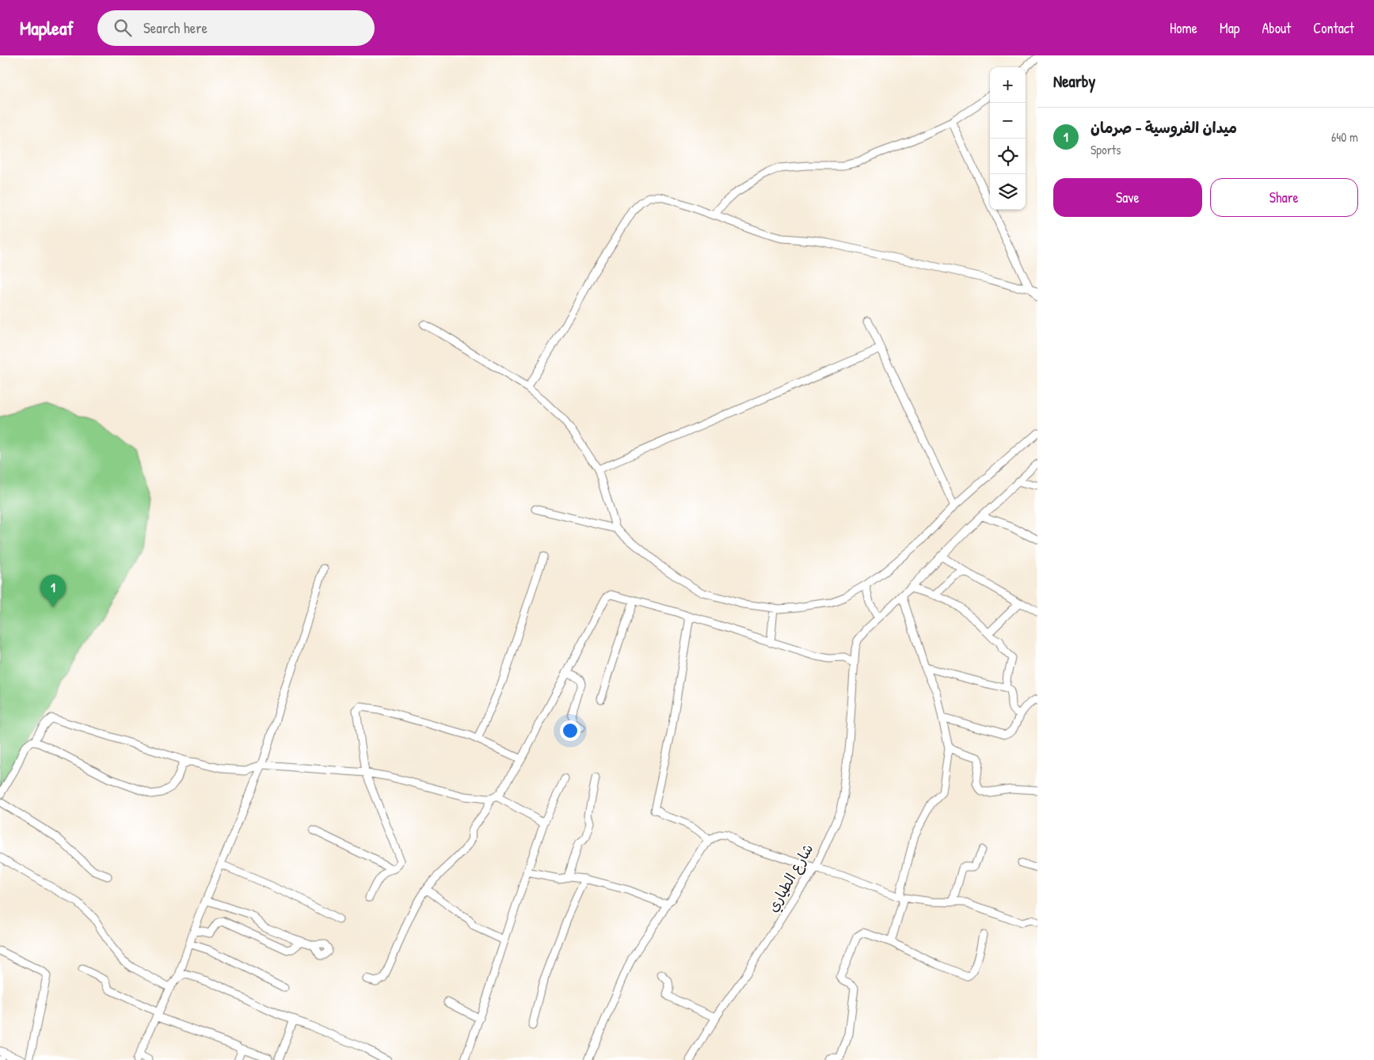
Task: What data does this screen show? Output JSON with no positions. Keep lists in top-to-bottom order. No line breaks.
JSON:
{"streets":{"street":["شارع الطياري"]},"page":{"header":"Mapleaf","search":"Search here","nav":["Home","Map","About","Contact"],"heading":"Nearby","map_buttons":["+","−"],"list":[{"mark":"1","name":"ميدان الفروسية - صرمان","note":"Sports","value":"640 m"}],"buttons":["Save","Share"],"pins":"1"}}
